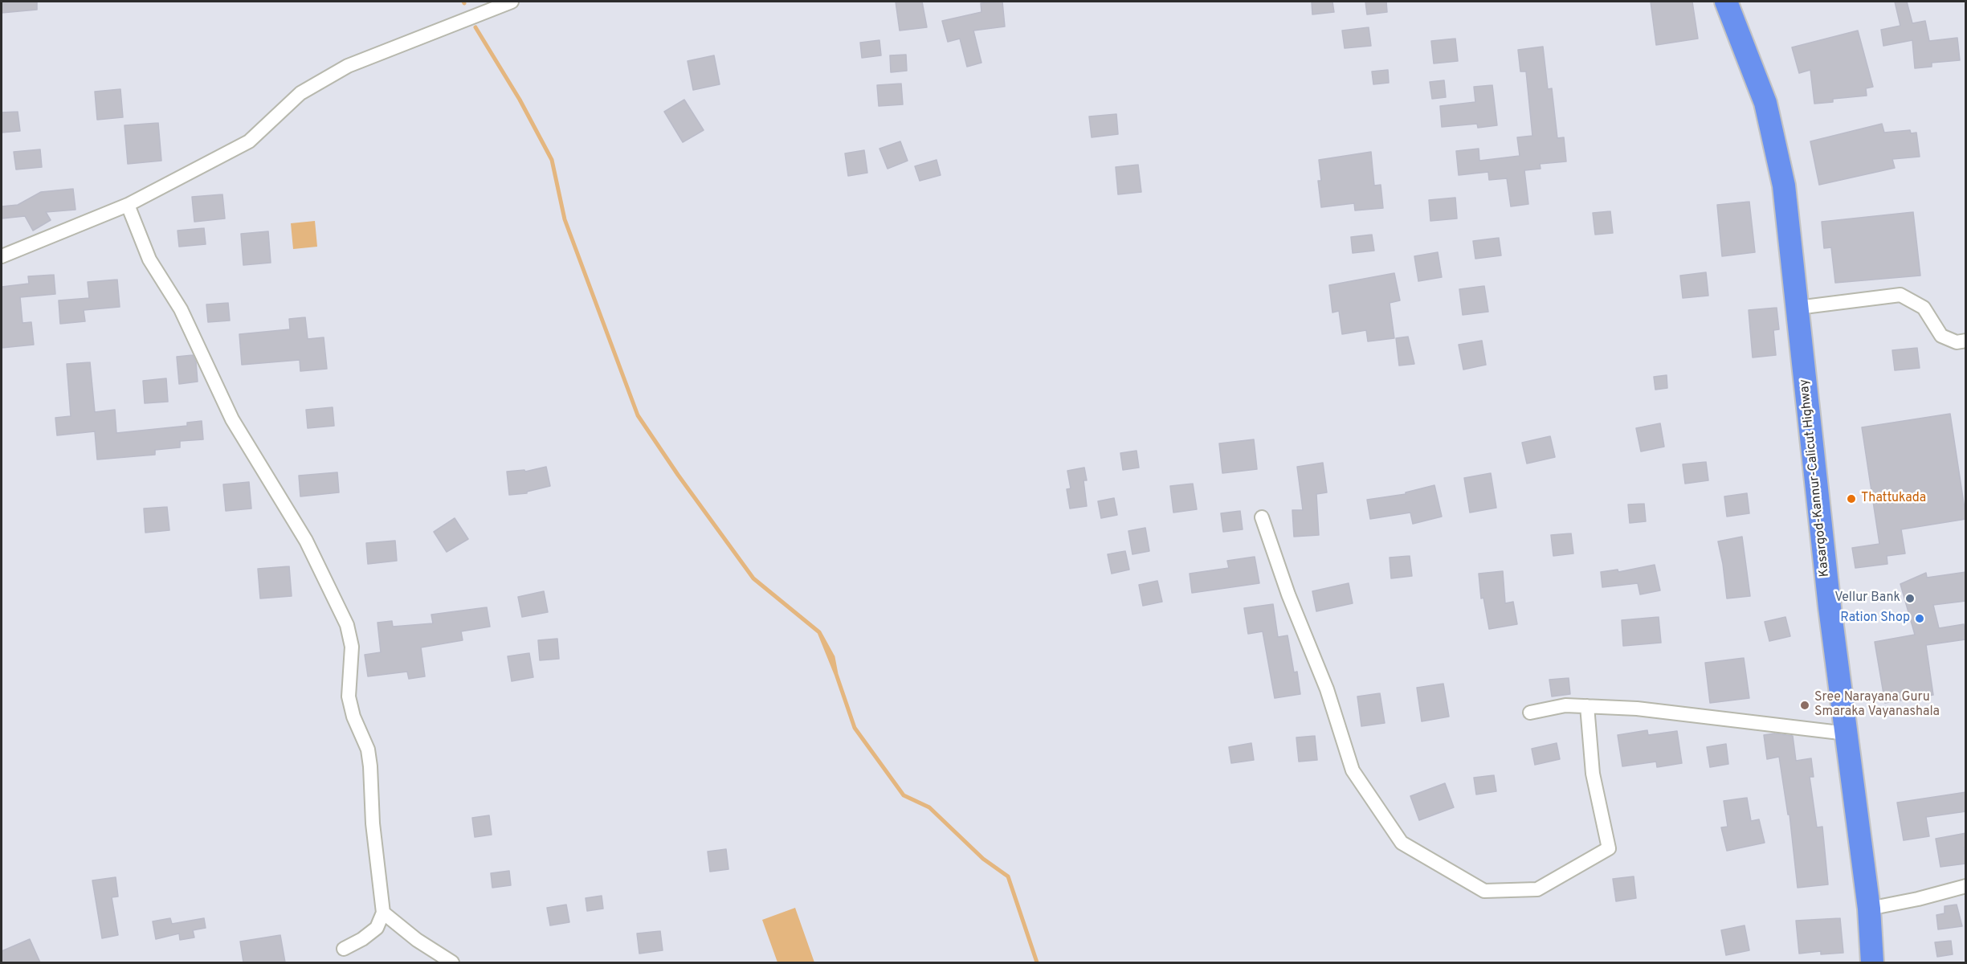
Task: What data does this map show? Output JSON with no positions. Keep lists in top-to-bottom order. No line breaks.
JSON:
{"streets":{"highway":["Kasargod-Kannur-Calicut Highway"]},"places":["Thattukada","Vellur Bank","Ration Shop","Sree Narayana Guru Smaraka Vayanashala"]}
